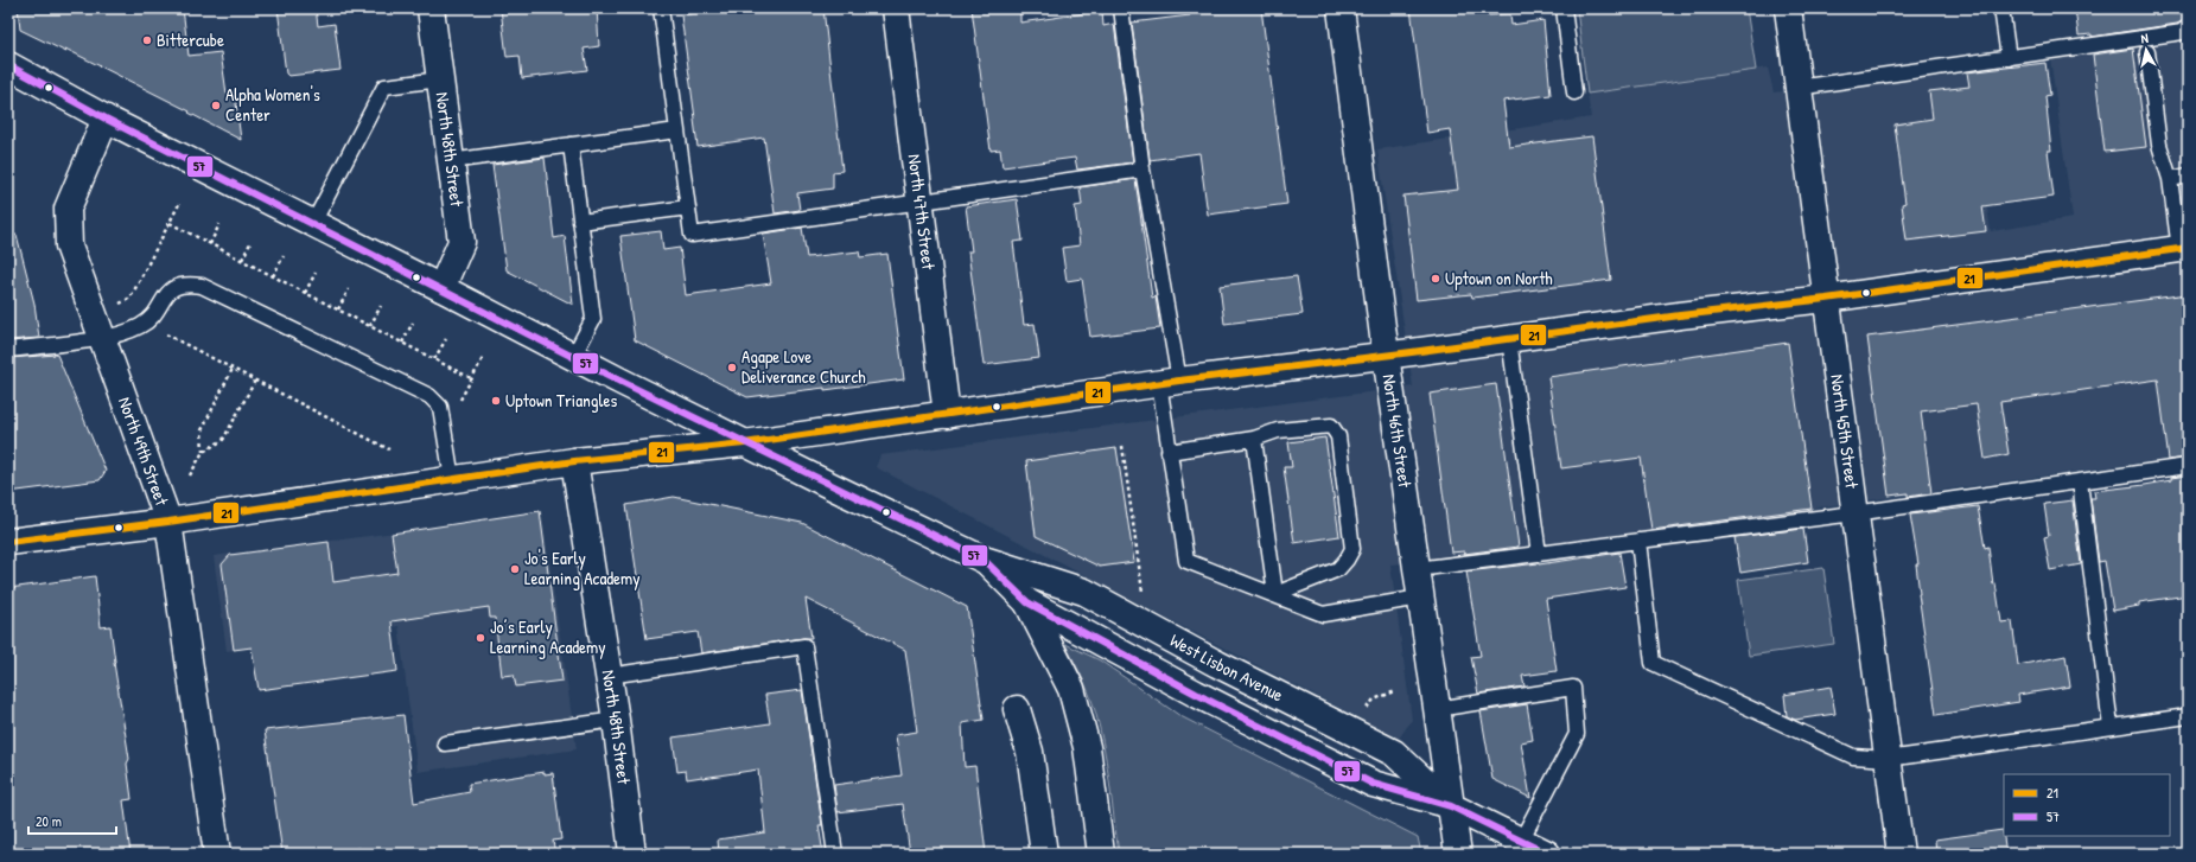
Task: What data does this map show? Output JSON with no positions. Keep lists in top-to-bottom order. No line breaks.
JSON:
{"streets":{"main road":["North 48th Street","North 47th Street","North 46th Street","North 45th Street","North 49th Street","West Lisbon Avenue"]},"crossings":[["North 48th Street","West Lisbon Avenue"],["North 46th Street","West Lisbon Avenue"],["North 49th Street","West Lisbon Avenue"]],"places":["Bittercube","Alpha Women's Center","Uptown on North","Agape Love Deliverance Church","Uptown Triangles","Jo's Early Learning Academy","Jo’s Early Learning Academy"],"lines":["transit line 57","transit line 21"],"legend":["21","57"],"scale_bar":"20 m","north":"top"}
